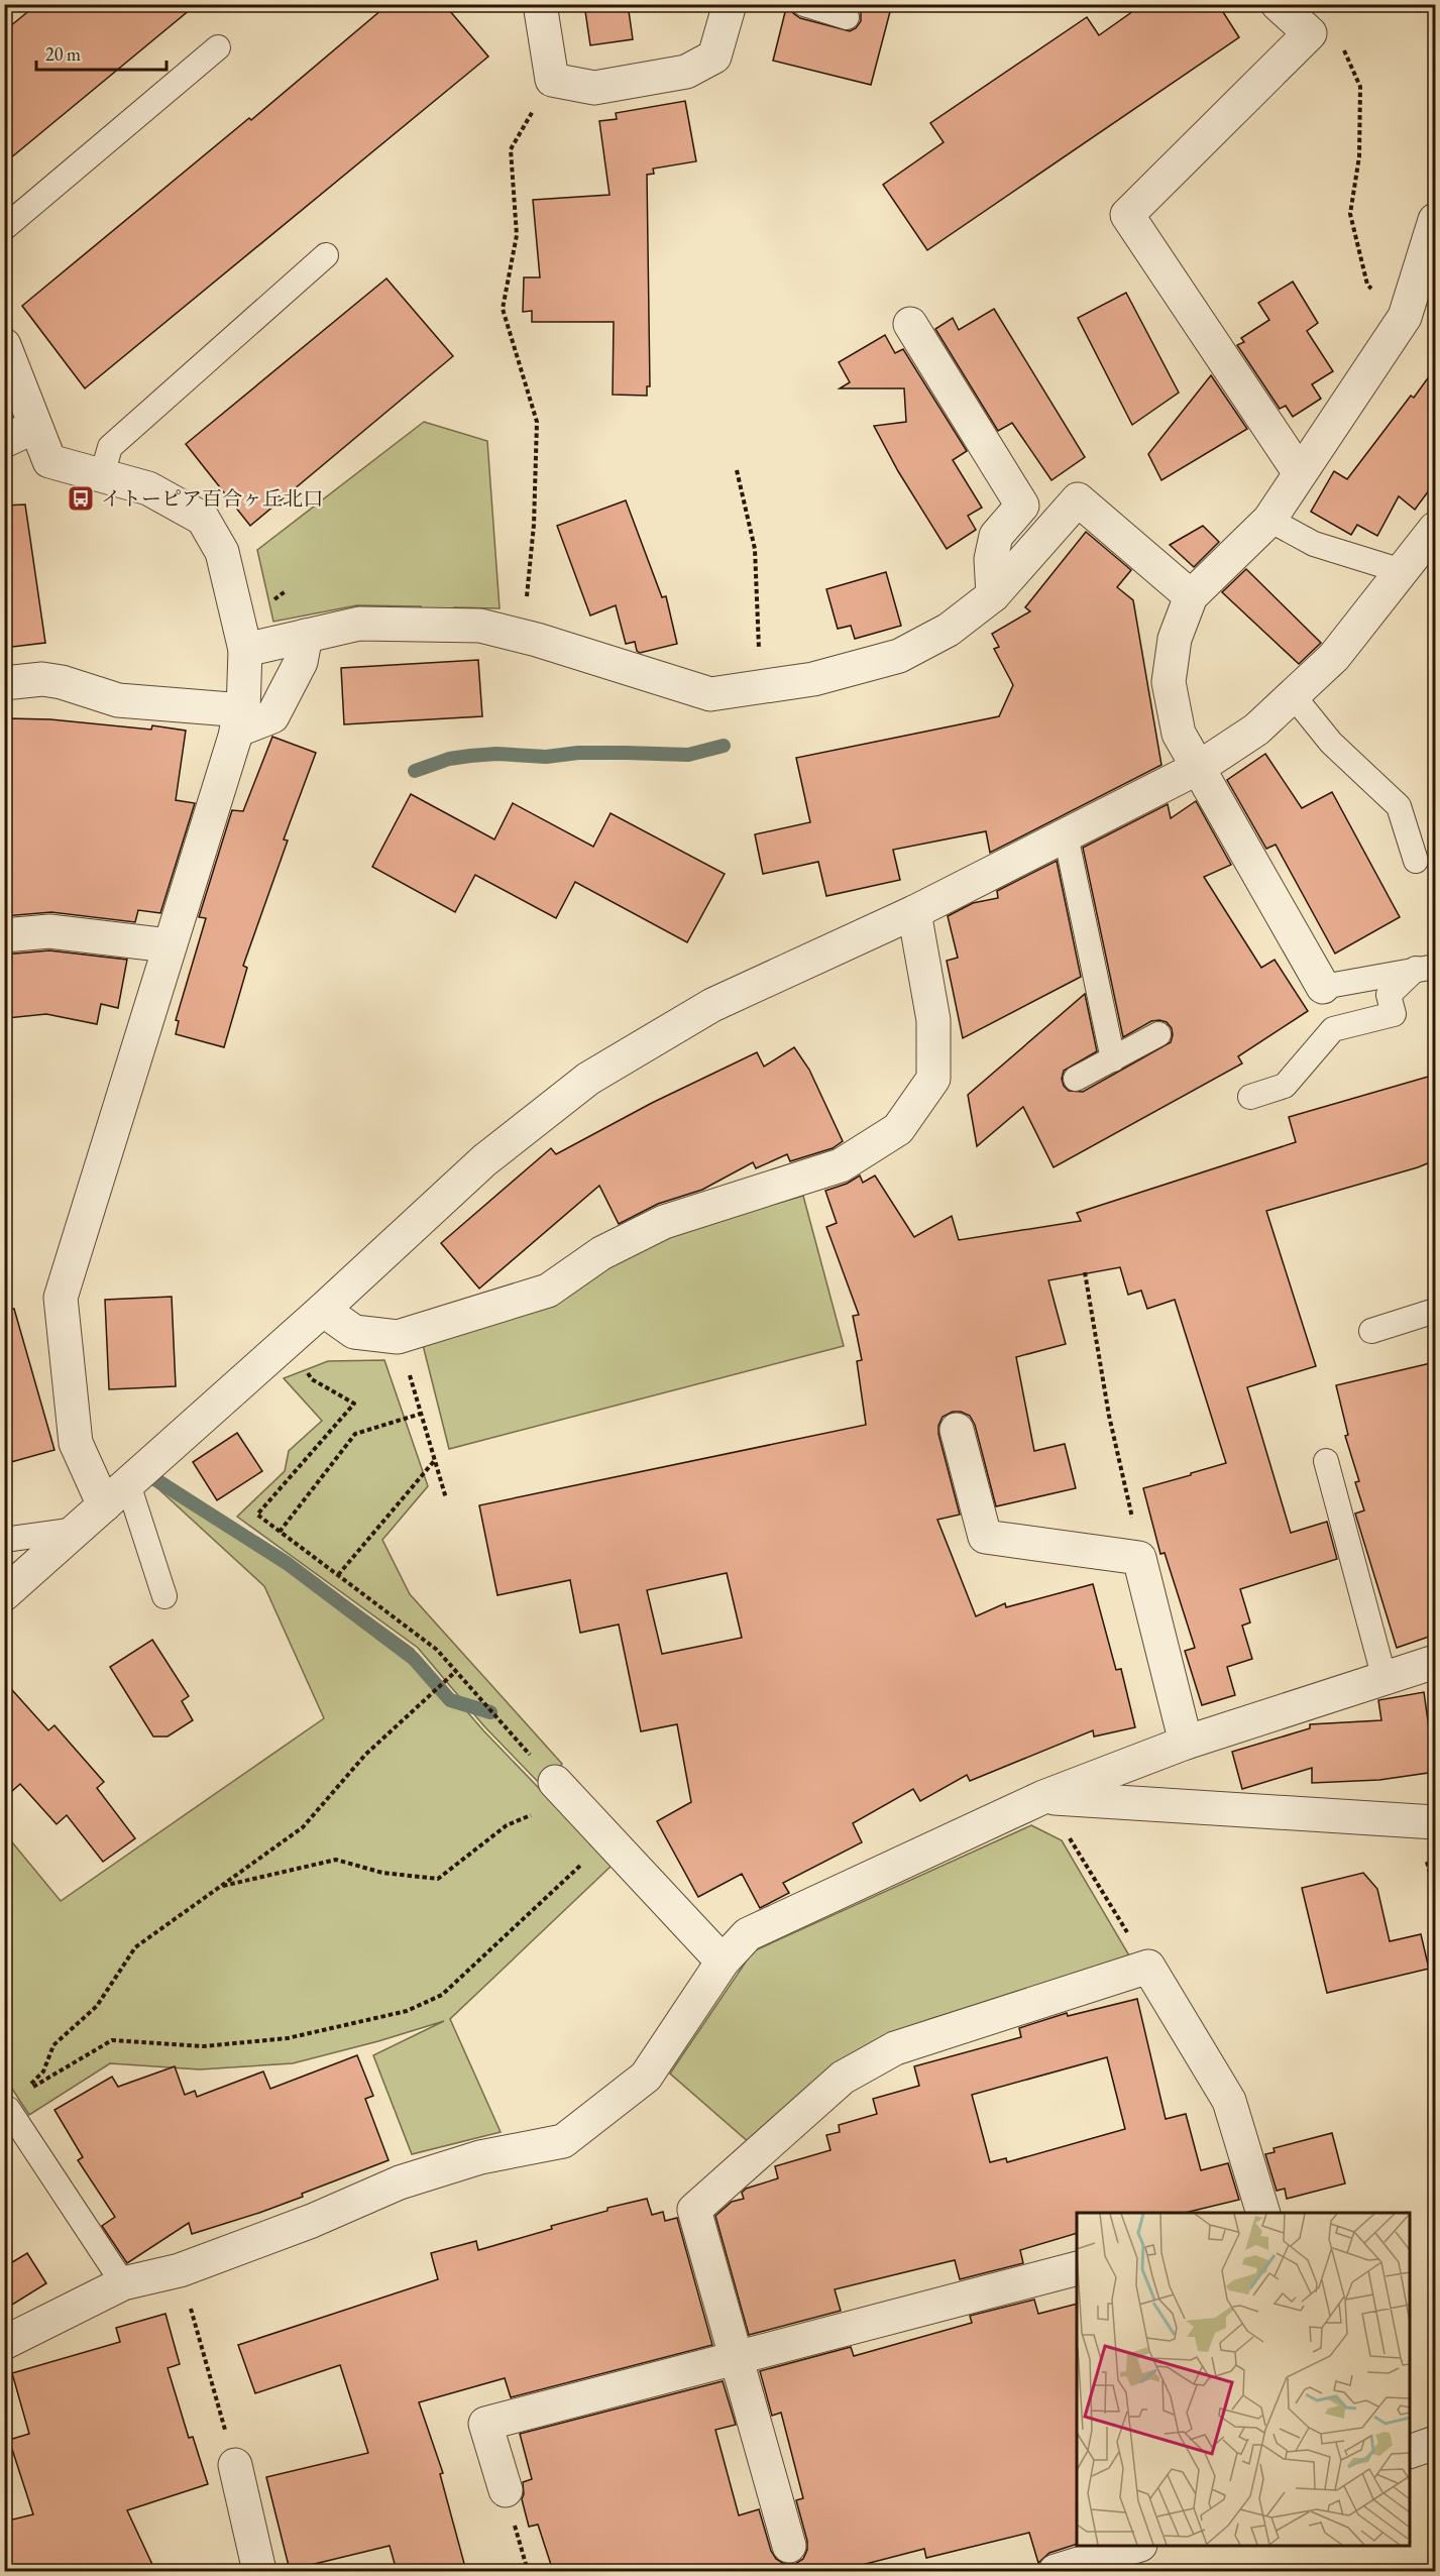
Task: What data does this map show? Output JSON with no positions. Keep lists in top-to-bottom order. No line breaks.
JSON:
{"places":{"bus stop":["イトーピア百合ヶ丘北口"]},"scale_bar":"20 m"}
